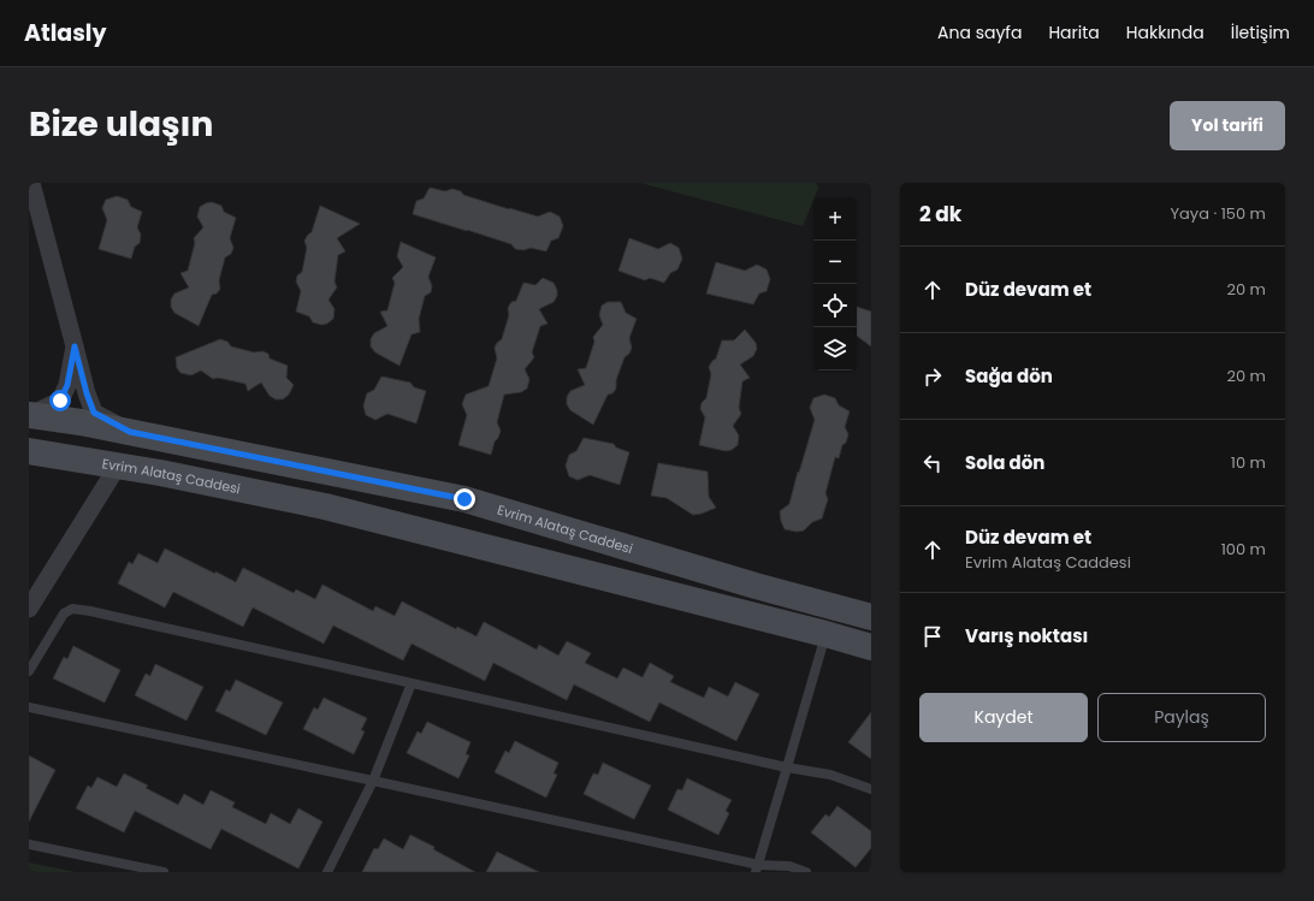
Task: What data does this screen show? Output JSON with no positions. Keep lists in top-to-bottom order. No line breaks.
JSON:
{"streets":{"main road":["Evrim Alataş Caddesi"]},"page":{"header":"Atlasly","nav":["Ana sayfa","Harita","Hakkında","İletişim"],"title":"Bize ulaşın","buttons":["Yol tarifi",["Kaydet","Paylaş"]],"heading":["2 dk","Yaya · 150 m"],"map_buttons":["+","−"],"list":[["Düz devam et","20 m"],["Sağa dön","20 m"],["Sola dön","10 m"],["Düz devam et","Evrim Alataş Caddesi","100 m"],"Varış noktası"]}}
